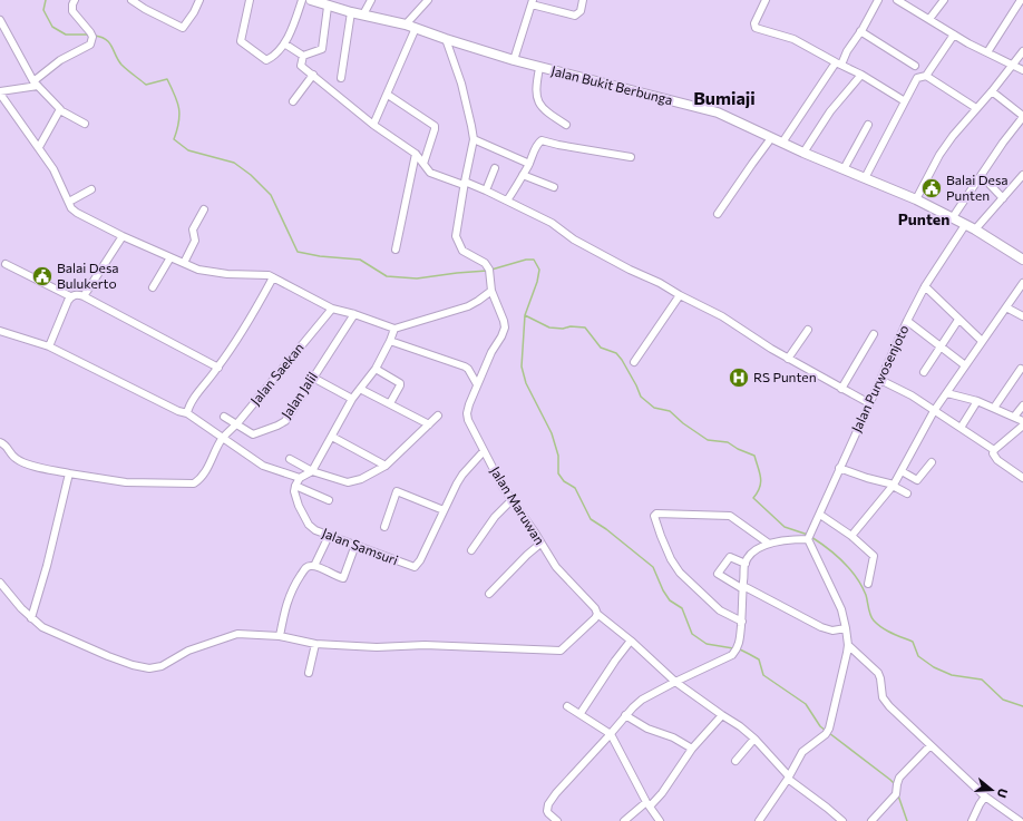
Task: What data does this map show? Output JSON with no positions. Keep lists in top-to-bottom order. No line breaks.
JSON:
{"streets":{"main road":["Jalan Bukit Berbunga"],"street":["Jalan Saekan","Jalan Purwosenjoto","Jalan Jalil","Jalan Maruwan","Jalan Samsuri"]},"crossings":[["Jalan Bukit Berbunga","Jalan Purwosenjoto"],["Jalan Saekan","Jalan Jalil"],["Jalan Maruwan","Jalan Samsuri"]],"districts":["Bumiaji","Punten"],"places":{"public building":["Balai Desa Punten","Balai Desa Bulukerto"],"hospital":["RS Punten"]},"north":"right"}
